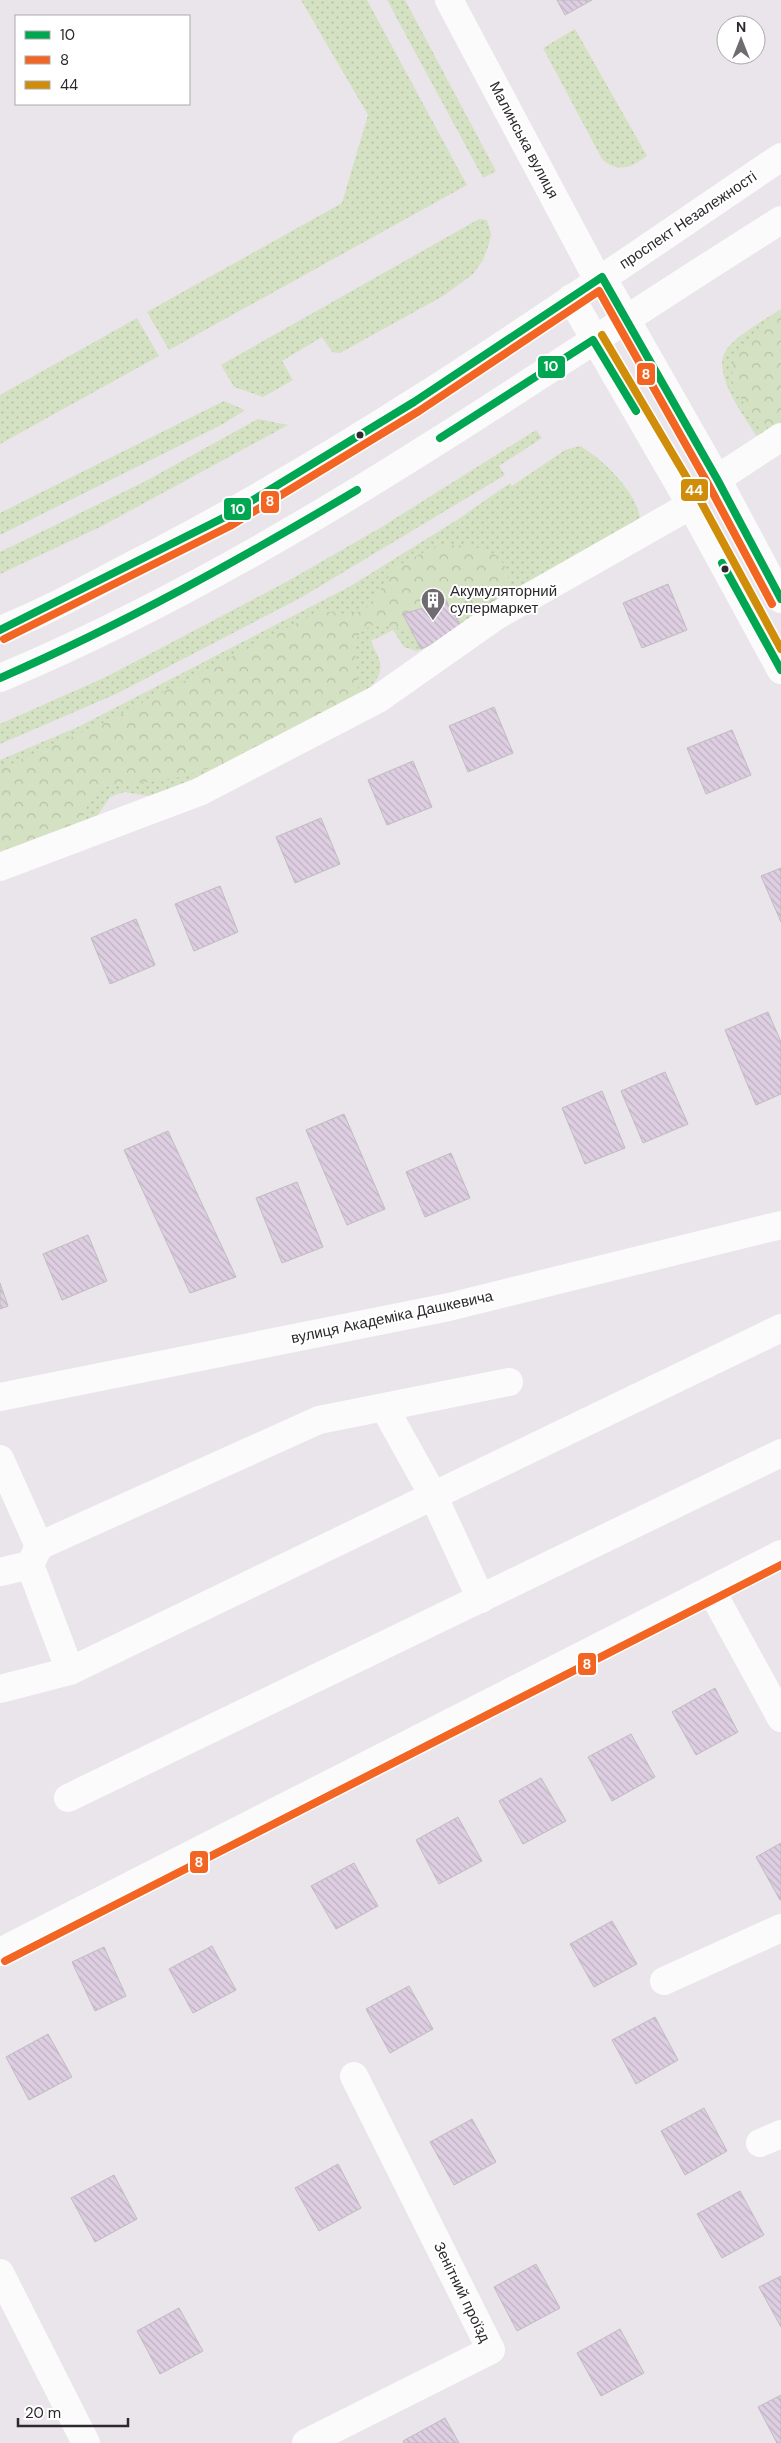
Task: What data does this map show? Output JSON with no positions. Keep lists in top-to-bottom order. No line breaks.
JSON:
{"streets":{"main road":["Малинська вулиця","проспект Незалежності","вулиця Академіка Дашкевича","Зенітний проїзд"]},"crossings":[["Малинська вулиця","проспект Незалежності"]],"places":{"building":["Акумуляторний супермаркет"]},"lines":["transit line 10","transit line 8","transit line 44"],"legend":["10","8","44"],"scale_bar":"20 m","north":"top"}
